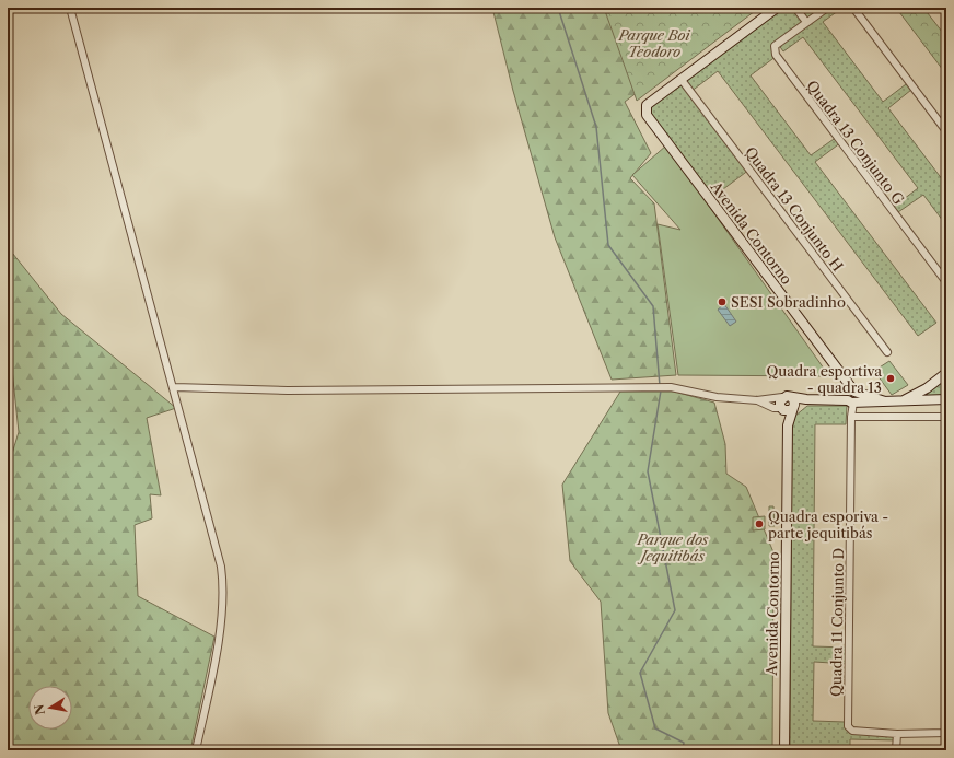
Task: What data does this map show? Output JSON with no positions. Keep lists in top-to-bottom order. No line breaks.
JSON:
{"streets":{"main road":["Avenida Contorno"],"street":["Quadra 13 Conjunto G","Quadra 13 Conjunto H","Quadra 11 Conjunto D"]},"crossings":[["Quadra 13 Conjunto H","Avenida Contorno"],["Avenida Contorno","Quadra 11 Conjunto D"]],"parks":["Parque Boi Teodoro","Parque dos Jequitibás"],"places":["SESI Sobradinho","Quadra esportiva - quadra 13","Quadra esporiva - parte jequitibás"],"north":"left"}
